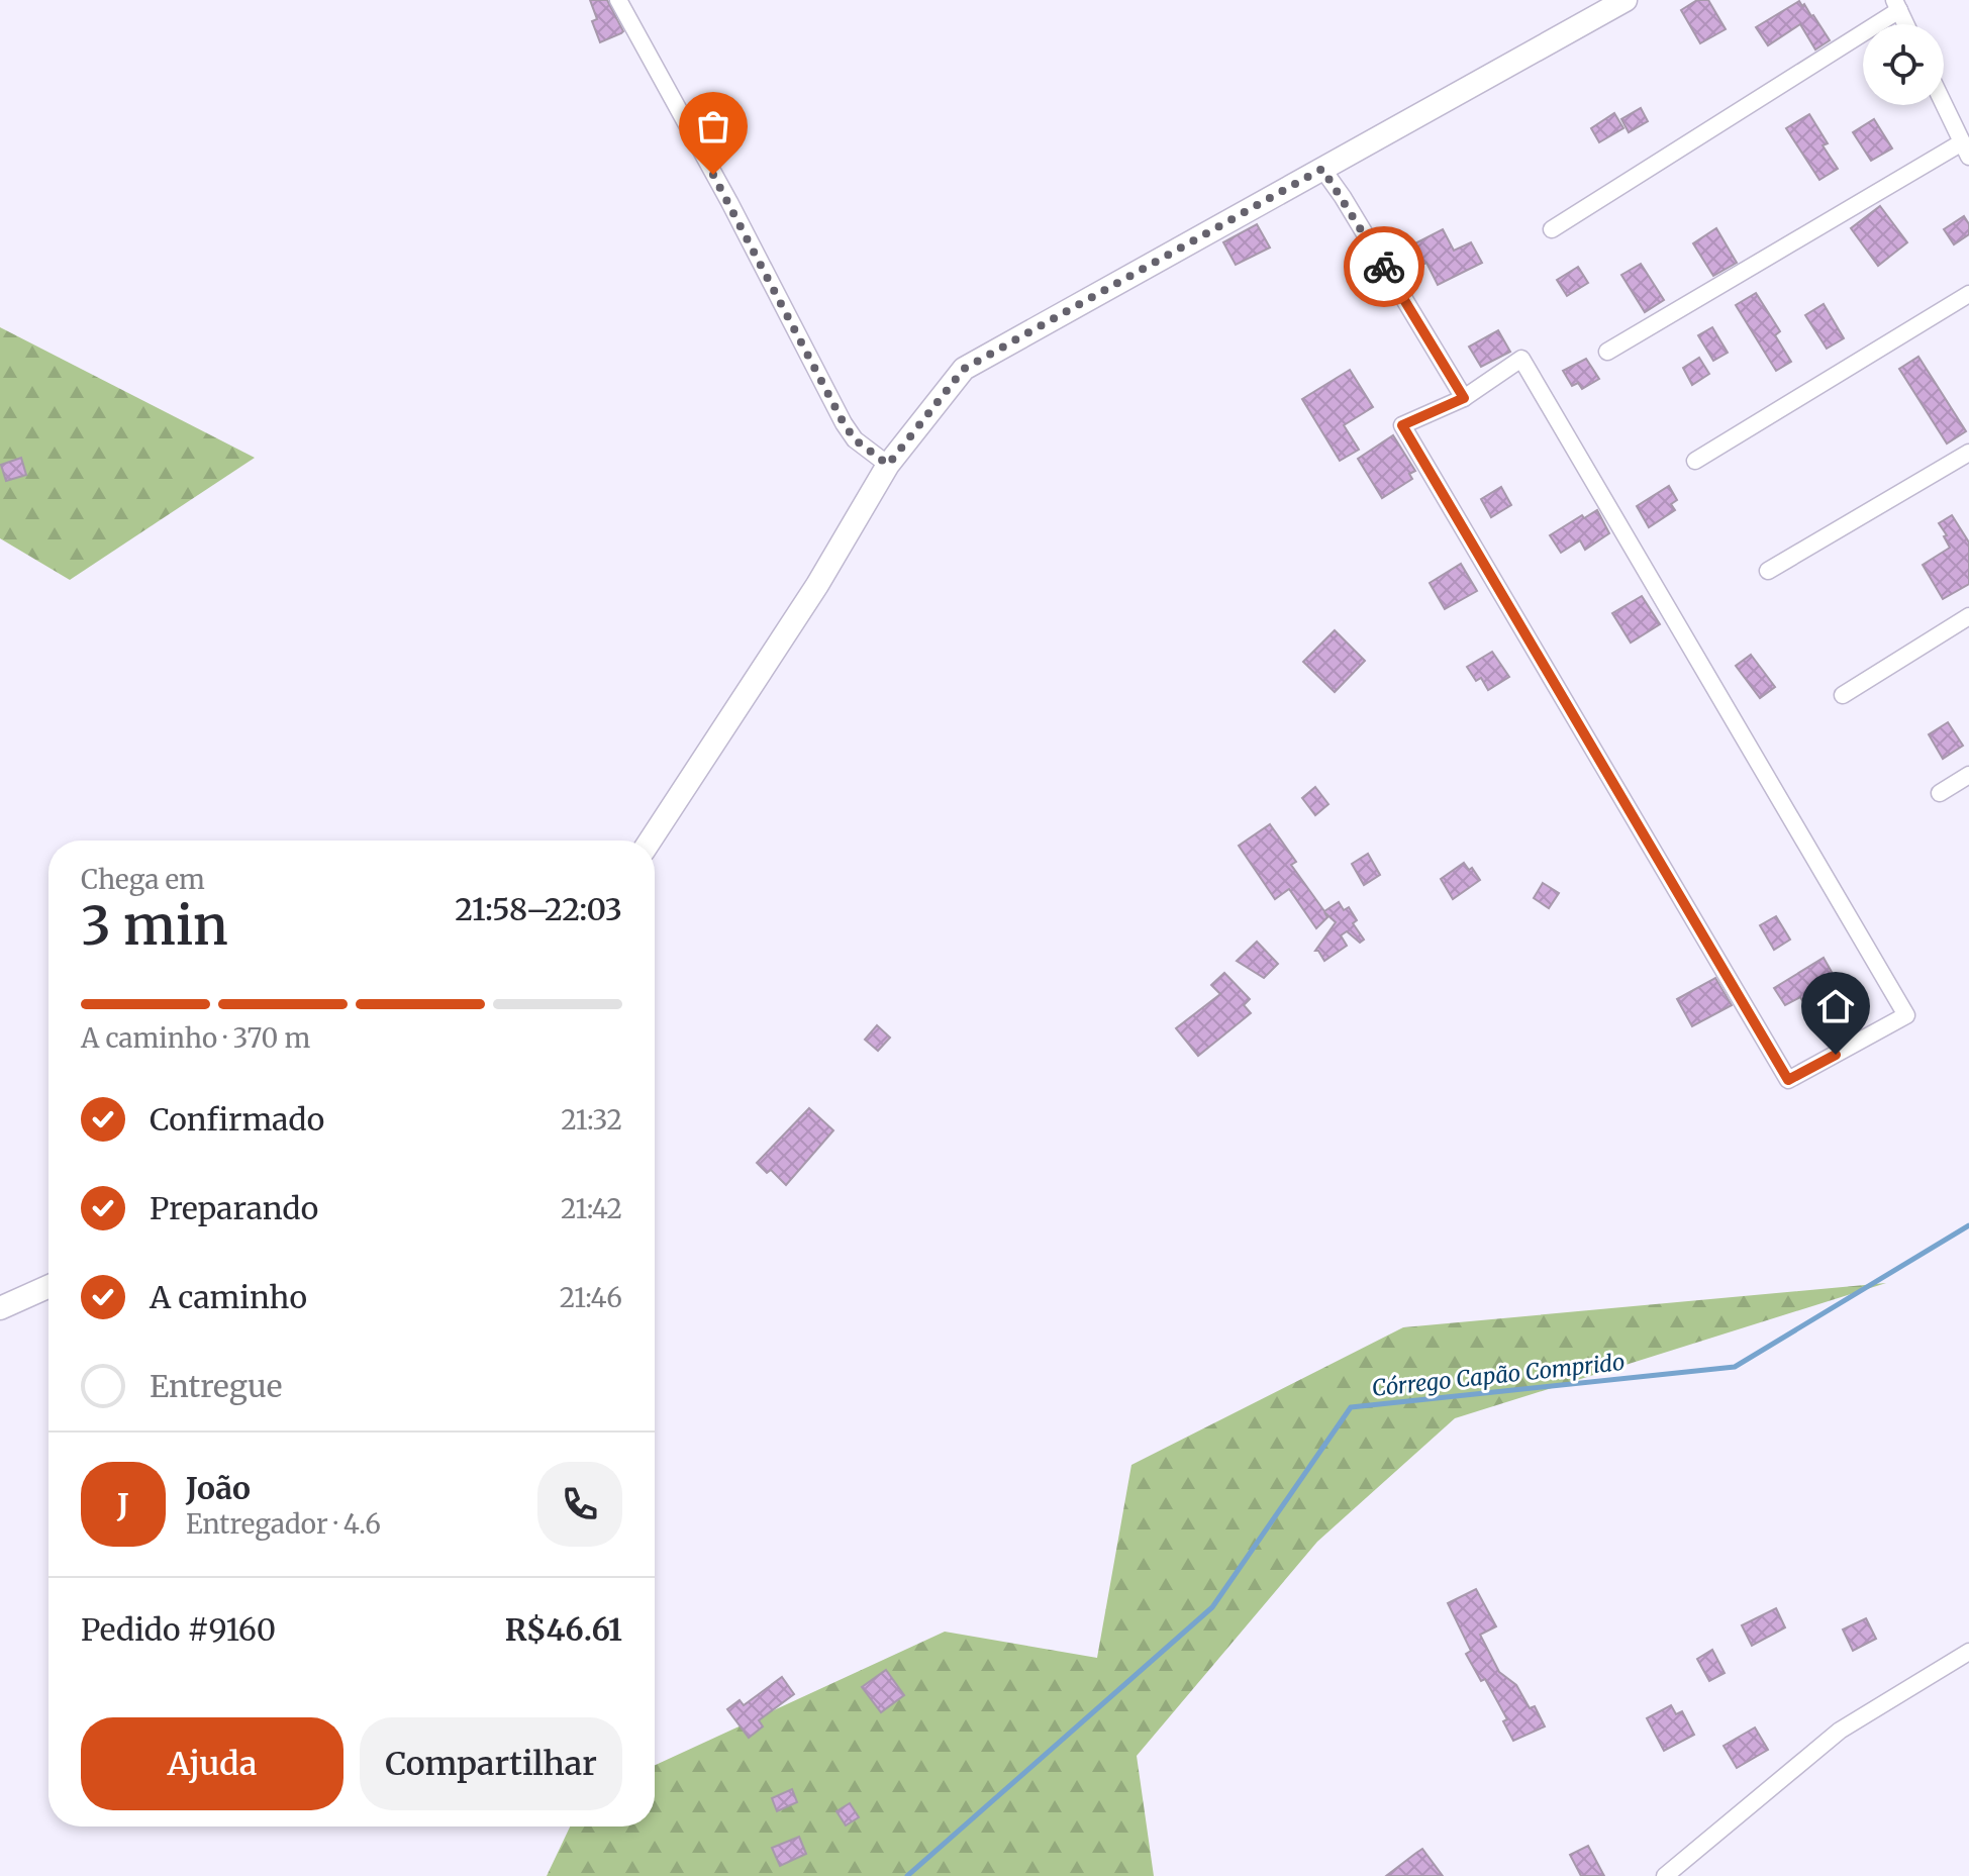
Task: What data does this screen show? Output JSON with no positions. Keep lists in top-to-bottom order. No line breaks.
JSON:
{"water":["Córrego Capão Comprido"],"page":{"heading":["3 min","Chega em","21:58–22:03"],"panel":["João","Entregador · 4.6","Pedido #9160","R$46.61"],"bar":"A caminho · 370 m","list":[["Confirmado","21:32"],["Preparando","21:42"],["A caminho","21:46"],"Entregue"],"round":"J","buttons":["Ajuda","Compartilhar"]}}
